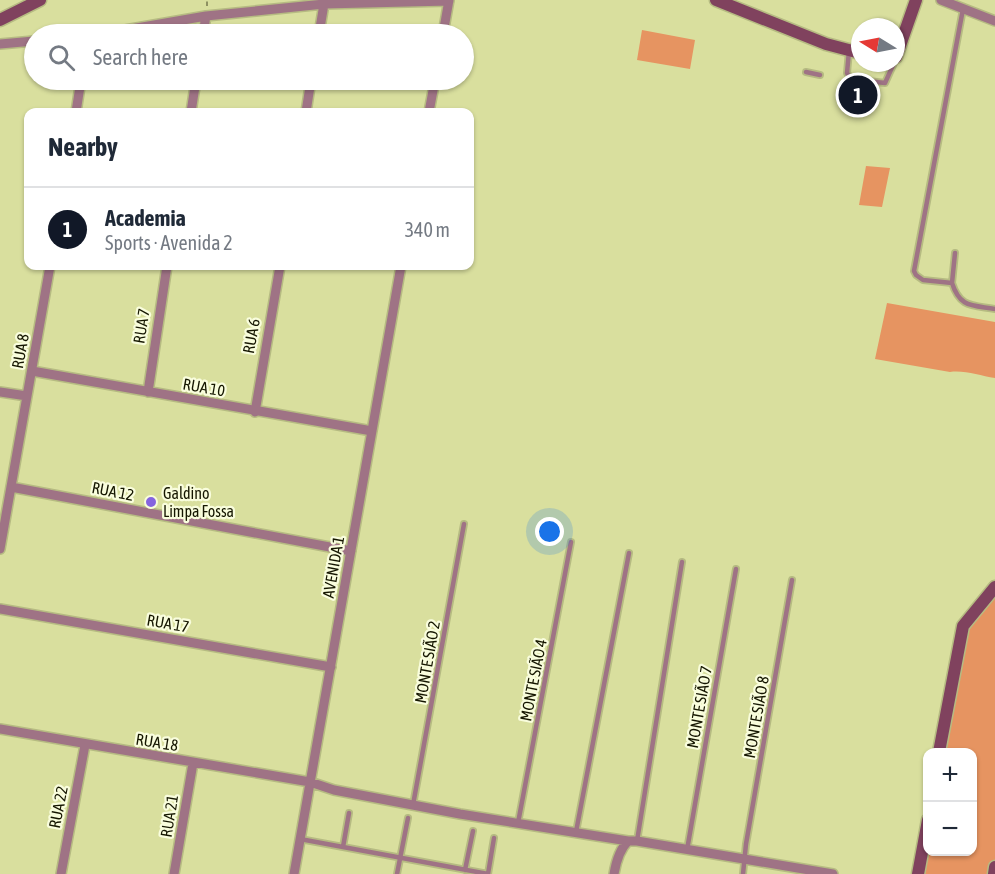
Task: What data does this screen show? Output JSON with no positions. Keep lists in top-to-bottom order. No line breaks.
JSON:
{"streets":{"street":["RUA 7","RUA 6","RUA 8","RUA 10","RUA 12","AVENIDA 1","RUA 17","RUA 18","RUA 22","RUA 21"],"lane":["MONTE SIÃO 2","MONTE SIÃO 4","MONTE SIÃO 7","MONTE SIÃO 8"]},"crossings":[["RUA 7","RUA 10"],["RUA 6","RUA 10"],["RUA 8","RUA 10"],["RUA 8","RUA 12"],["RUA 10","AVENIDA 1"],["RUA 12","AVENIDA 1"],["AVENIDA 1","RUA 17"],["AVENIDA 1","RUA 18"],["MONTE SIÃO 2","RUA 18"],["MONTE SIÃO 4","RUA 18"],["MONTE SIÃO 7","RUA 18"],["MONTE SIÃO 8","RUA 18"],["RUA 18","RUA 22"],["RUA 18","RUA 21"]],"places":["Galdino Limpa Fossa"],"north":"left","page":{"search":"Search here","pins":"1","heading":"Nearby","list":[{"mark":"1","name":"Academia","note":"Sports · Avenida 2","value":"340 m"}],"map_buttons":["+","−"]}}
